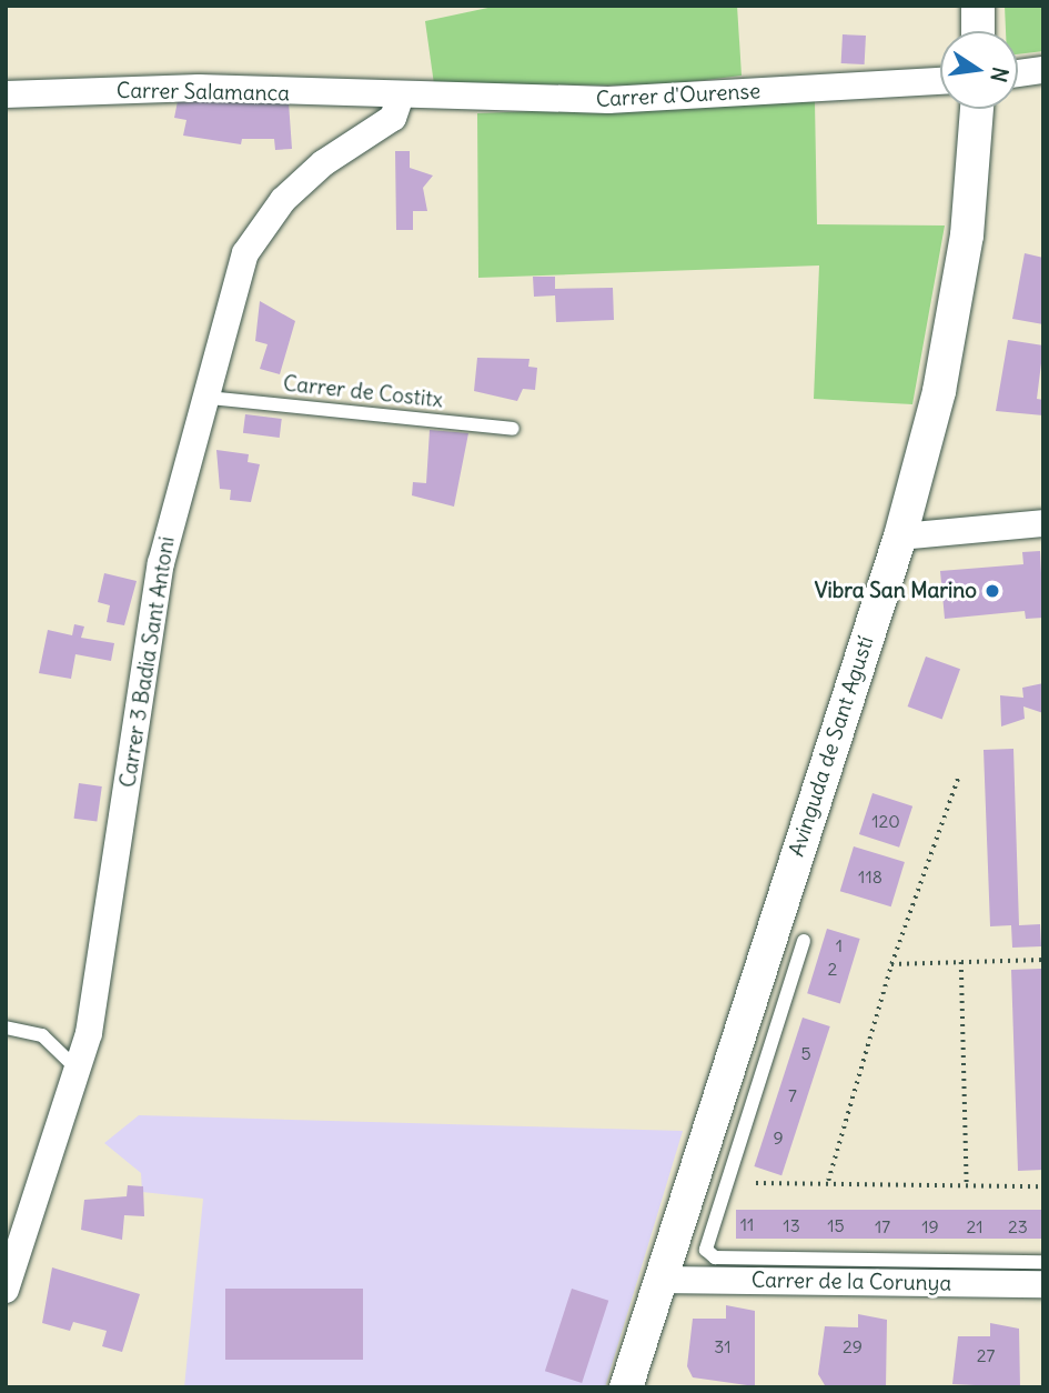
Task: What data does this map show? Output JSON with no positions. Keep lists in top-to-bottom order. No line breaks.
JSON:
{"streets":{"street":["Carrer Salamanca","Carrer d'Ourense","Carrer 3 Badia Sant Antoni","Avinguda de Sant Agustí","Carrer de la Corunya"],"lane":["Carrer de Costitx"]},"crossings":[["Carrer Salamanca","Carrer d'Ourense"],["Carrer Salamanca","Carrer 3 Badia Sant Antoni"],["Carrer d'Ourense","Carrer 3 Badia Sant Antoni"],["Carrer de Costitx","Carrer 3 Badia Sant Antoni"],["Avinguda de Sant Agustí","Carrer de la Corunya"]],"places":["Vibra San Marino"],"house_numbers":["120","118","1","2","5","7","9","11","13","15","17","19","21","23","31","29","27"],"north":"right"}
